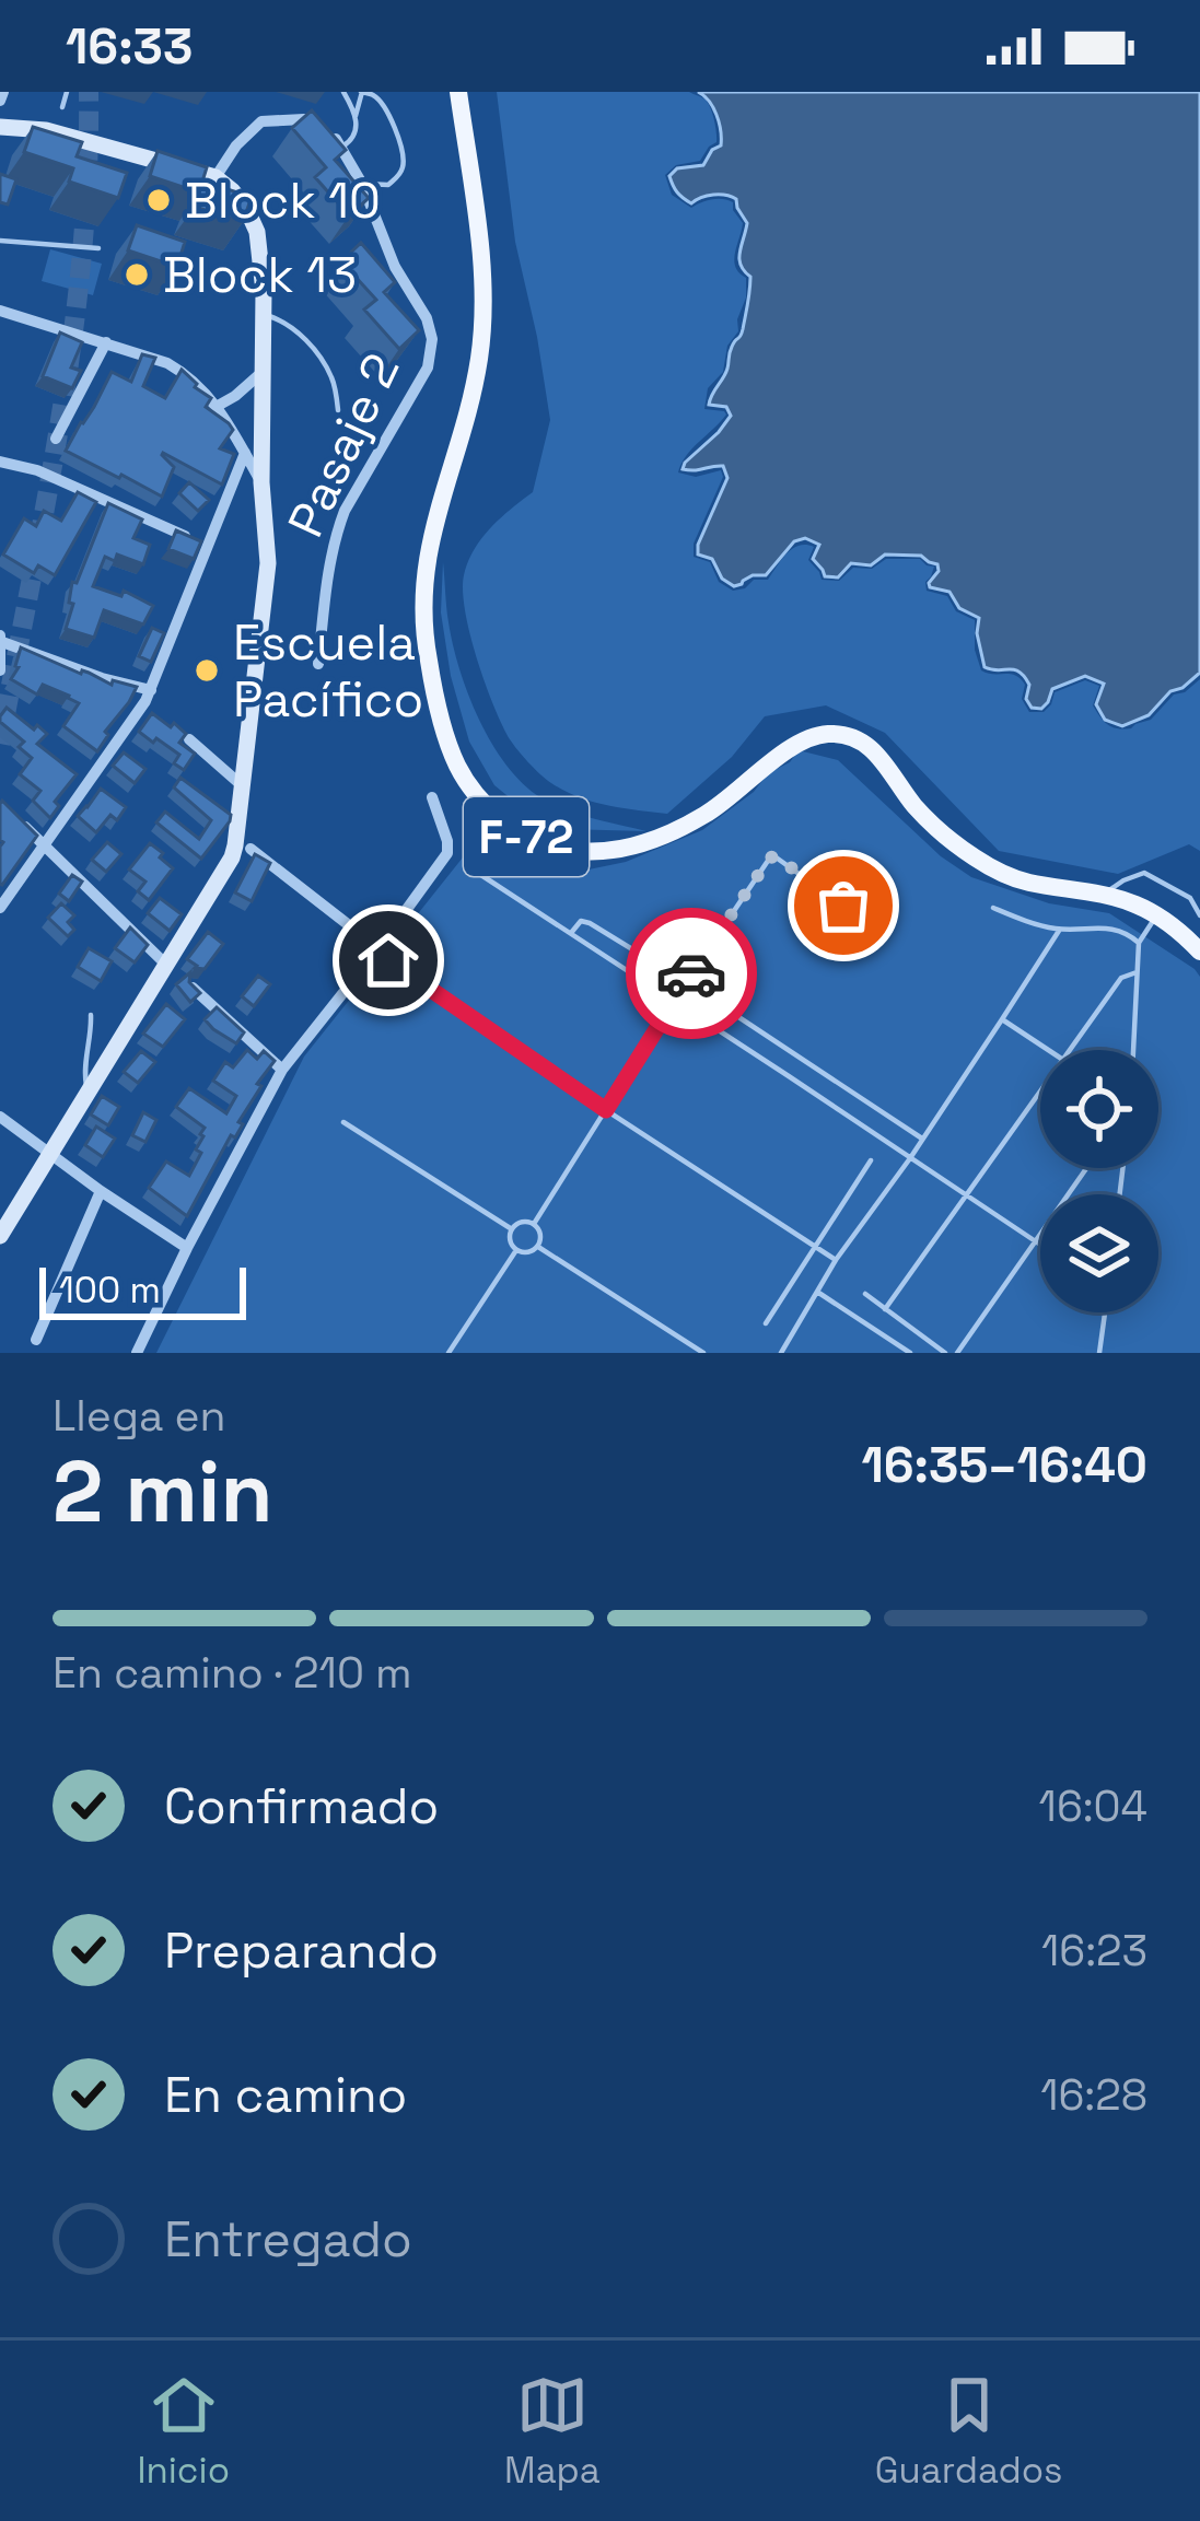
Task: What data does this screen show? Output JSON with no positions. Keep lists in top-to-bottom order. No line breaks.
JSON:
{"streets":{"main road":["F-72"],"street":["Pasaje 2"]},"places":["Block 10","Block 13","Escuela Pacífico"],"scale_bar":"100 m","page":{"status":"16:33","scale":"100 m","heading":["2 min","Llega en","16:35–16:40"],"bar":"En camino · 210 m","list":[["Confirmado","16:04"],["Preparando","16:23"],["En camino","16:28"],"Entregado"],"tabs":["Inicio","Mapa","Guardados"]}}
